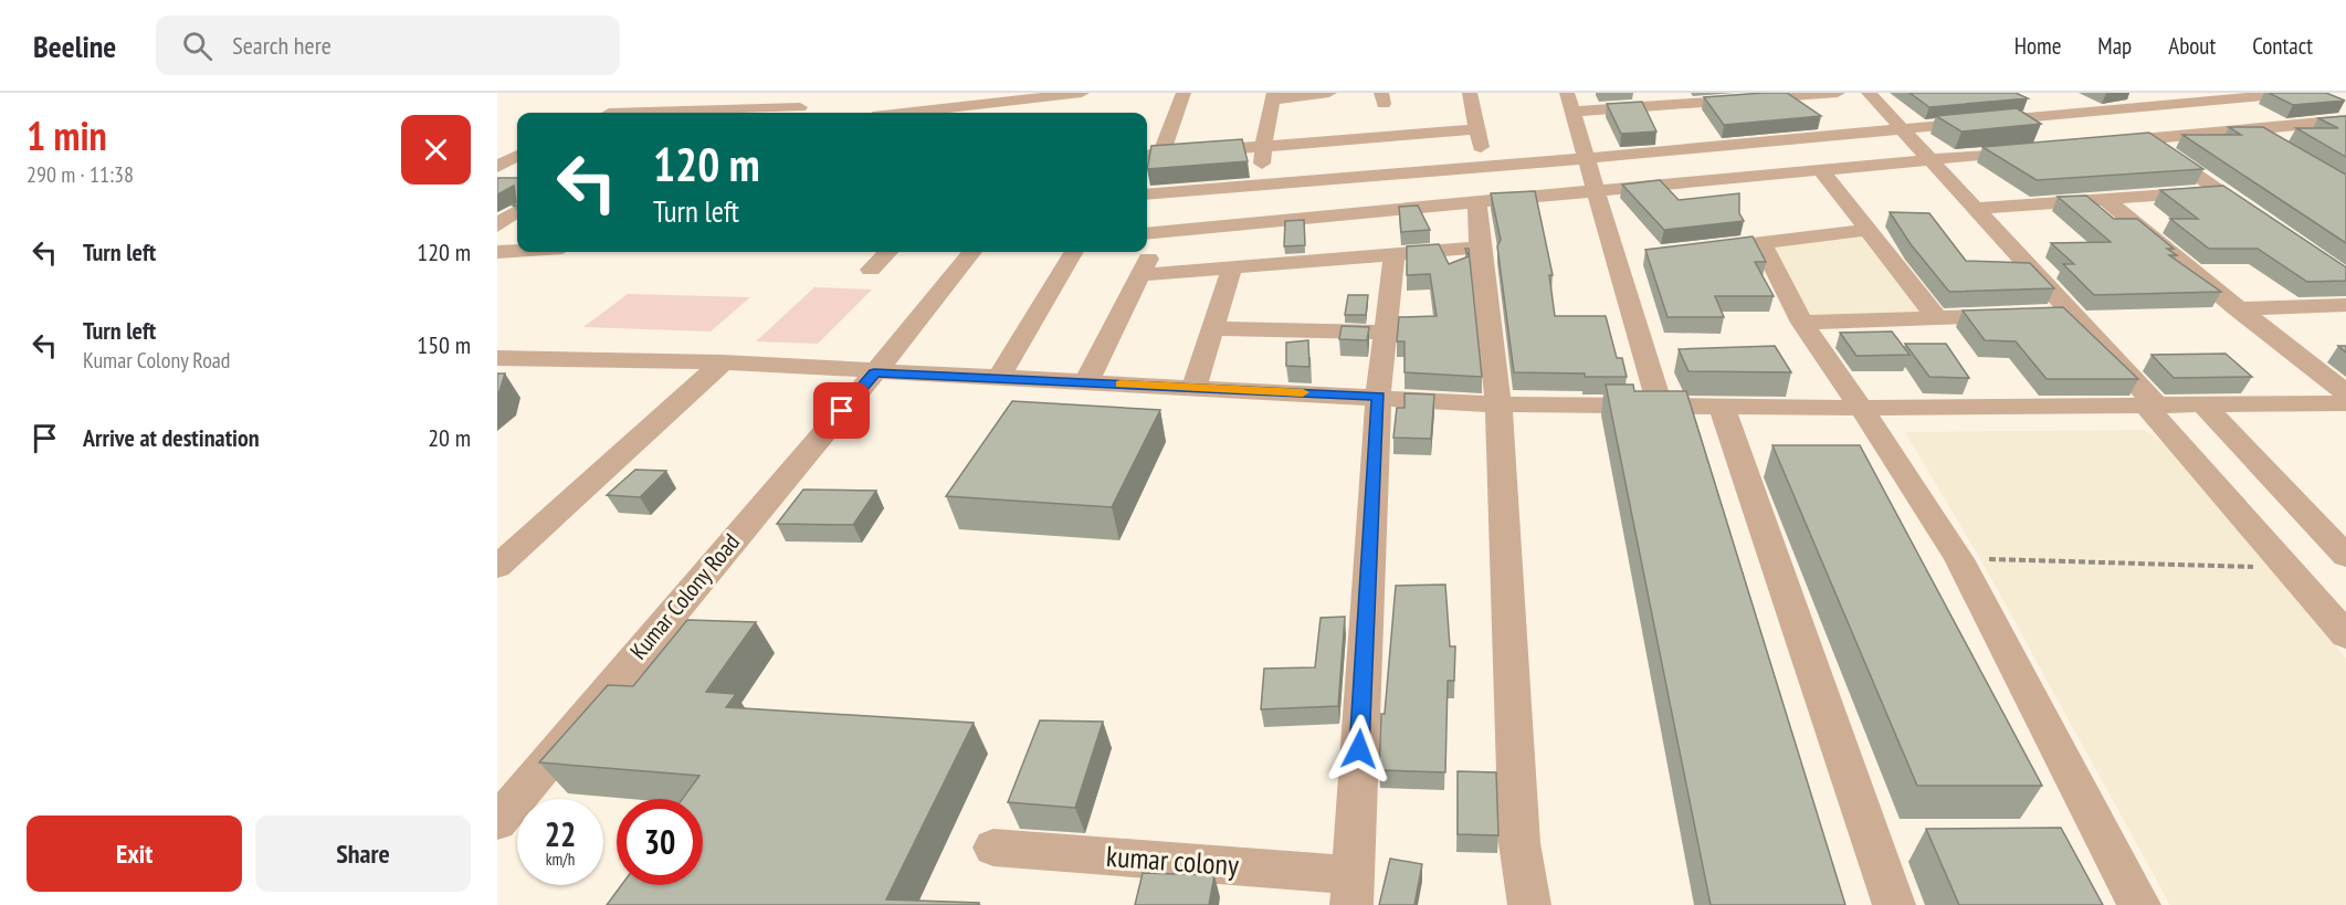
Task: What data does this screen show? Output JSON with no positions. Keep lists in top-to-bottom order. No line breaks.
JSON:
{"streets":{"street":["Kumar Colony Road","kumar colony"]},"page":{"header":"Beeline","search":"Search here","nav":["Home","Map","About","Contact"],"heading":["1 min","290 m · 11:38"],"turn":["120 m","Turn left"],"list":[{"name":"Turn left","value":"120 m"},{"name":"Turn left","note":"Kumar Colony Road","value":"150 m"},{"name":"Arrive at destination","value":"20 m"}],"speed":"22 km/h","limit":"30","buttons":["Exit","Share"]}}
